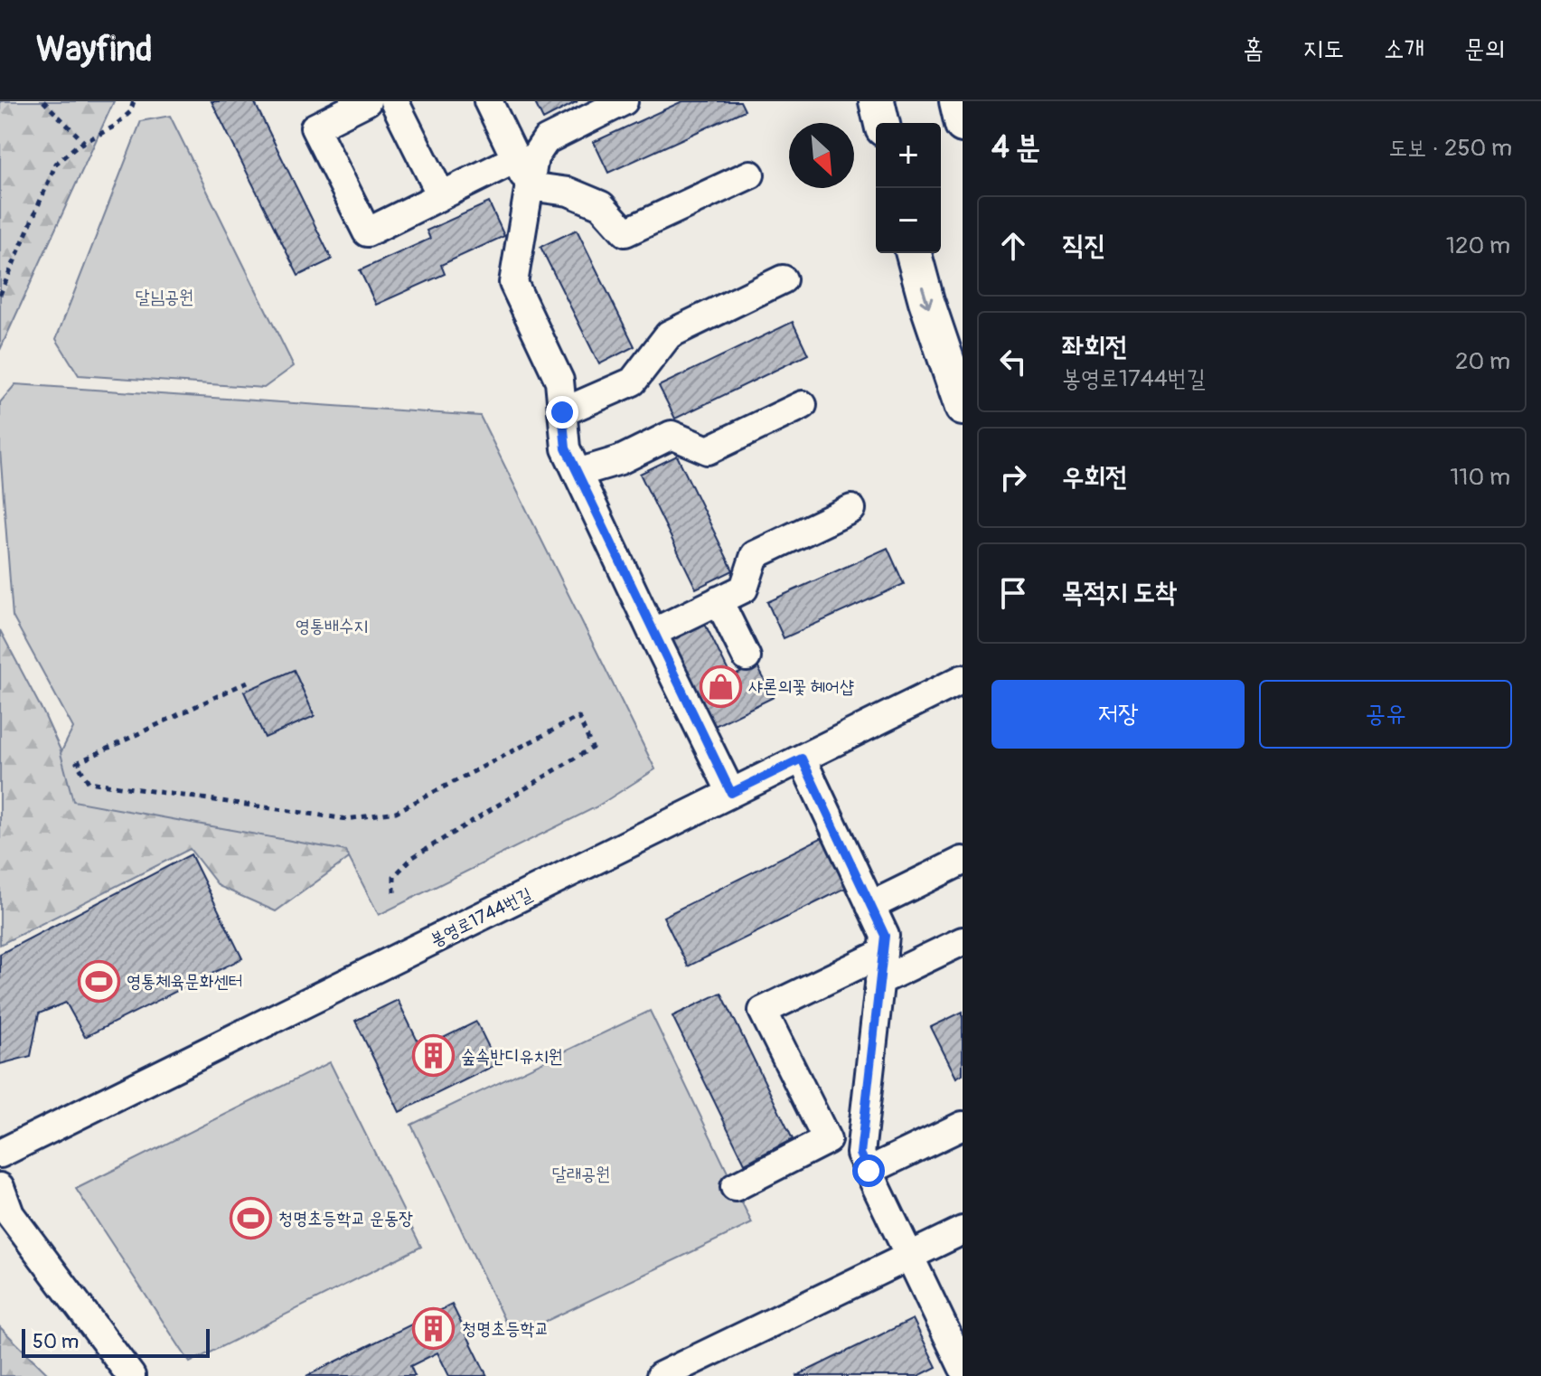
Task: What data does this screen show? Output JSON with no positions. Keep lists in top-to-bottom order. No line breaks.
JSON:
{"streets":{"street":["봉영로1744번길"]},"parks":["달님공원","영통배수지","달래공원"],"places":{"shop":["샤론의꽃 헤어샵"],"sports":["영통체육문화센터","청명초등학교 운동장"],"building":["숲속반디유치원","청명초등학교"]},"scale_bar":"50 m","north":"bottom right","page":{"header":"Wayfind","nav":["홈","지도","소개","문의"],"heading":["4 분","도보 · 250 m"],"map_buttons":["+","−"],"list":[["직진","120 m"],["좌회전","봉영로1744번길","20 m"],["우회전","110 m"],"목적지 도착"],"buttons":["저장","공유"],"scale":"50 m"}}
